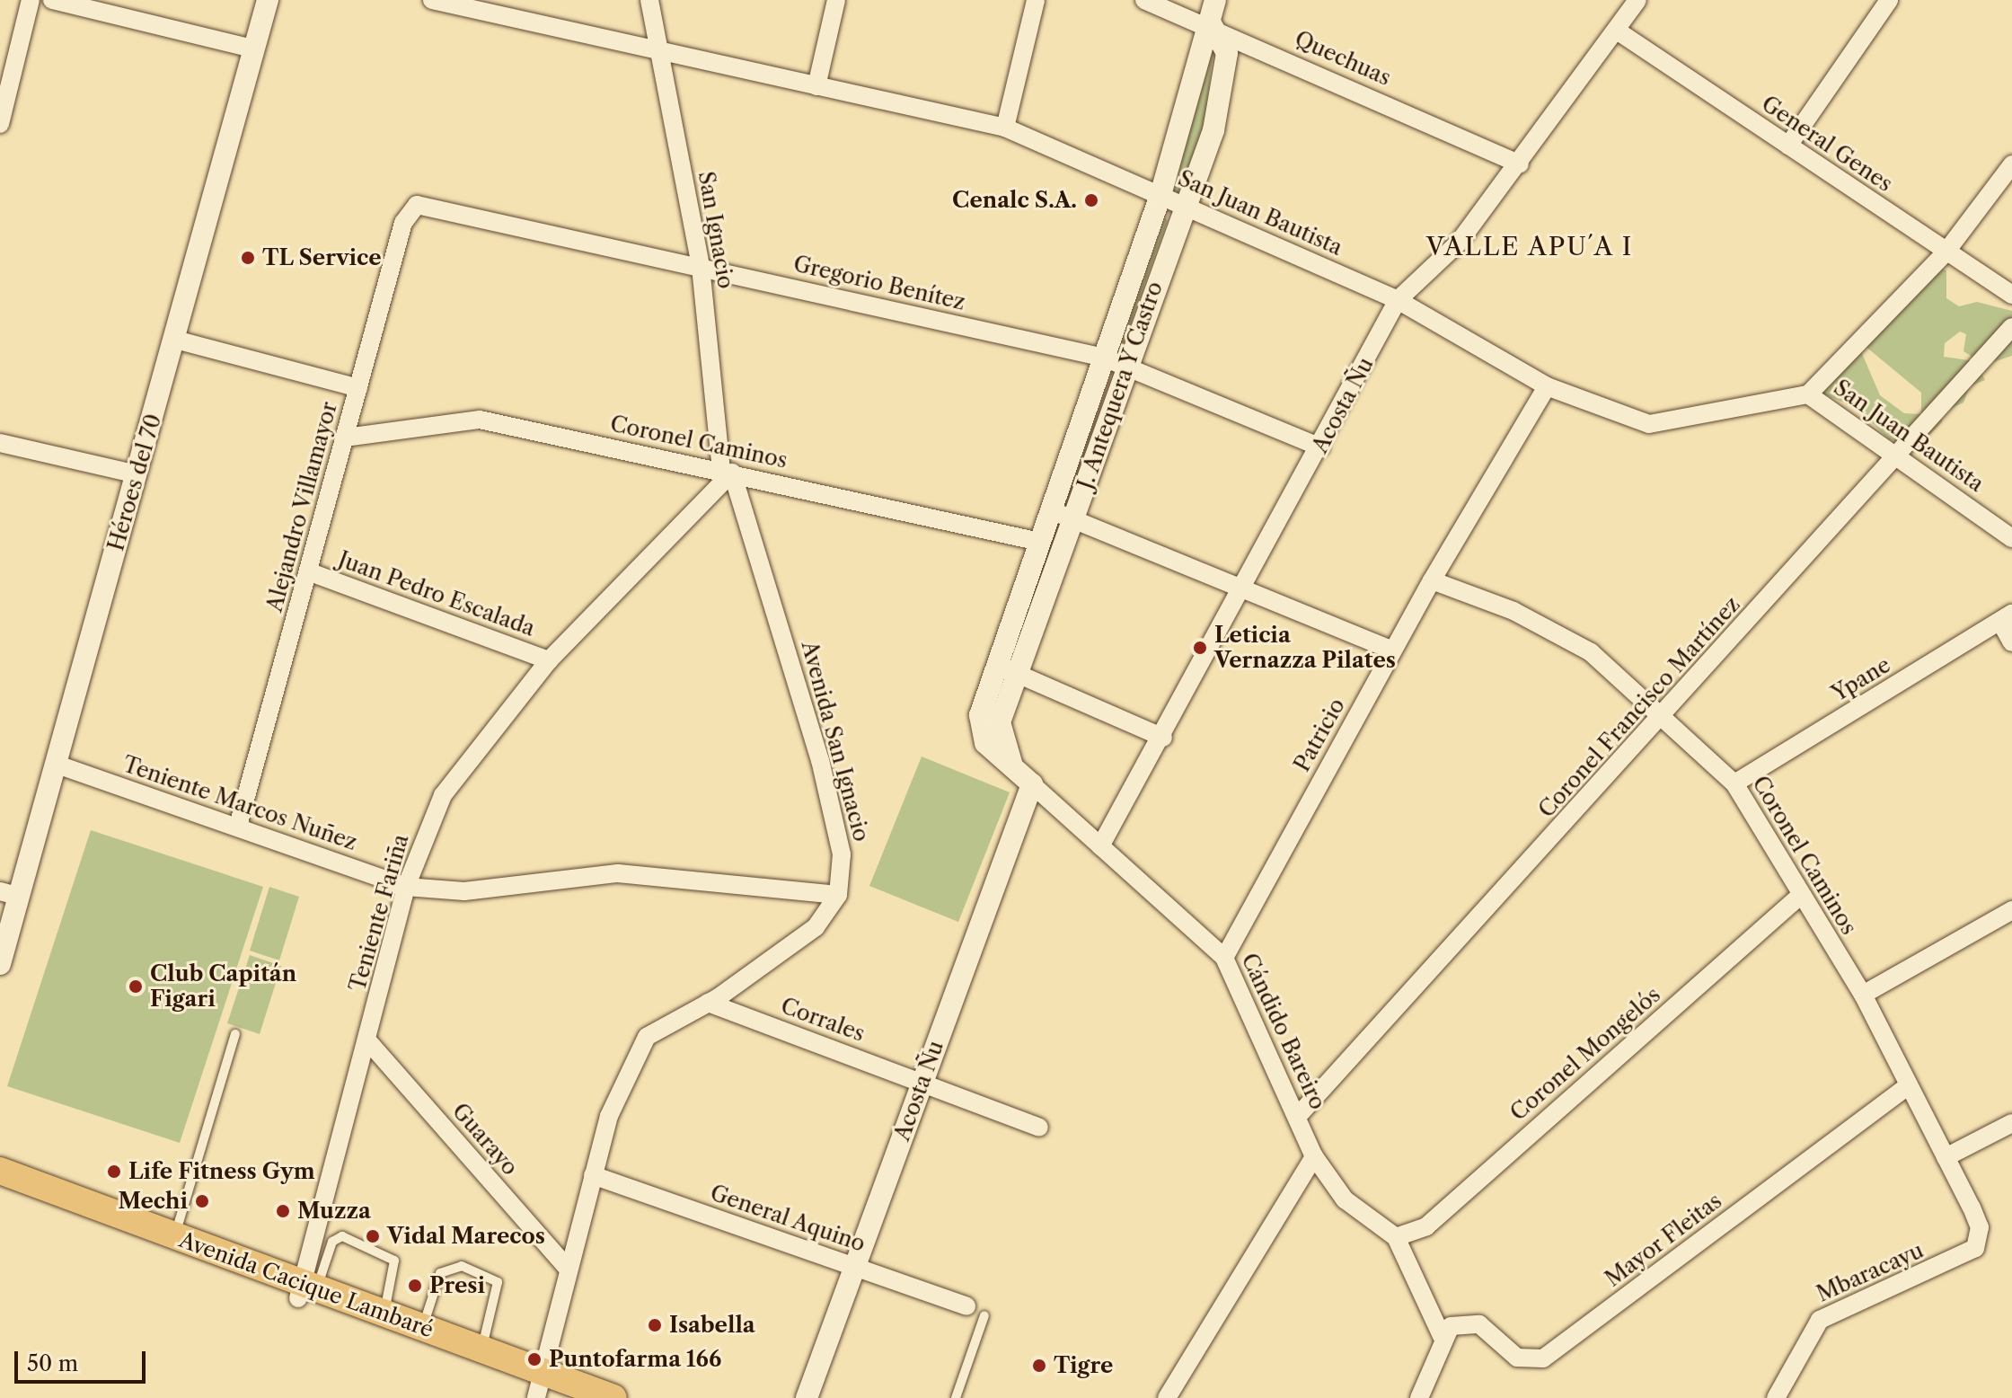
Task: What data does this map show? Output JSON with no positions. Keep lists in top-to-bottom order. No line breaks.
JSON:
{"streets":{"main road":["Avenida Cacique Lambaré"],"street":["Quechuas","General Genes","San Juan Bautista","San Ignacio","Gregorio Benítez","J. Antequera Y Castro","Acosta Ñu","Coronel Caminos","Héroes del 70","Alejandro Villamayor","Juan Pedro Escalada","Ypane","Coronel Francisco Martínez","Patricio","Avenida San Ignacio","Teniente Marcos Nuñez","Teniente Fariña","Corrales","Cándido Bareiro","Coronel Mongelós","Guarayo","General Aquino","Mayor Fleitas","Mbaracayu"]},"crossings":[["Quechuas","J. Antequera Y Castro"],["Quechuas","Acosta Ñu"],["General Genes","Acosta Ñu"],["San Juan Bautista","San Ignacio"],["San Juan Bautista","J. Antequera Y Castro"],["San Juan Bautista","Acosta Ñu"],["San Juan Bautista","Coronel Francisco Martínez"],["San Juan Bautista","Patricio"],["San Ignacio","Gregorio Benítez"],["San Ignacio","Coronel Caminos"],["San Ignacio","Avenida San Ignacio"],["San Ignacio","Teniente Fariña"],["Gregorio Benítez","J. Antequera Y Castro"],["Gregorio Benítez","Acosta Ñu"],["Gregorio Benítez","Alejandro Villamayor"],["J. Antequera Y Castro","Acosta Ñu"],["J. Antequera Y Castro","Coronel Caminos"],["J. Antequera Y Castro","Cándido Bareiro"],["Acosta Ñu","Corrales"],["Acosta Ñu","Cándido Bareiro"],["Acosta Ñu","General Aquino"],["Coronel Caminos","Alejandro Villamayor"],["Coronel Caminos","Ypane"],["Coronel Caminos","Coronel Francisco Martínez"],["Coronel Caminos","Patricio"],["Coronel Caminos","Avenida San Ignacio"],["Coronel Caminos","Teniente Fariña"],["Coronel Caminos","Coronel Mongelós"],["Coronel Caminos","Mayor Fleitas"],["Coronel Caminos","Mbaracayu"],["Héroes del 70","Teniente Marcos Nuñez"],["Alejandro Villamayor","Juan Pedro Escalada"],["Alejandro Villamayor","Teniente Marcos Nuñez"],["Juan Pedro Escalada","Teniente Fariña"],["Coronel Francisco Martínez","Cándido Bareiro"],["Patricio","Cándido Bareiro"],["Avenida San Ignacio","Teniente Marcos Nuñez"],["Avenida San Ignacio","Teniente Fariña"],["Avenida San Ignacio","Corrales"],["Avenida San Ignacio","Guarayo"],["Avenida San Ignacio","General Aquino"],["Avenida San Ignacio","Avenida Cacique Lambaré"],["Teniente Marcos Nuñez","Teniente Fariña"],["Teniente Fariña","Guarayo"],["Teniente Fariña","Avenida Cacique Lambaré"],["Cándido Bareiro","Coronel Mongelós"],["Cándido Bareiro","Mayor Fleitas"]],"districts":["VALLE APU´A I"],"places":["Cenalc S.A.","TL Service","Leticia Vernazza Pilates","Club Capitán Figari","Life Fitness Gym","Mechi","Muzza","Vidal Marecos","Presi","Isabella","Puntofarma 166","Tigre"],"scale_bar":"50 m"}
